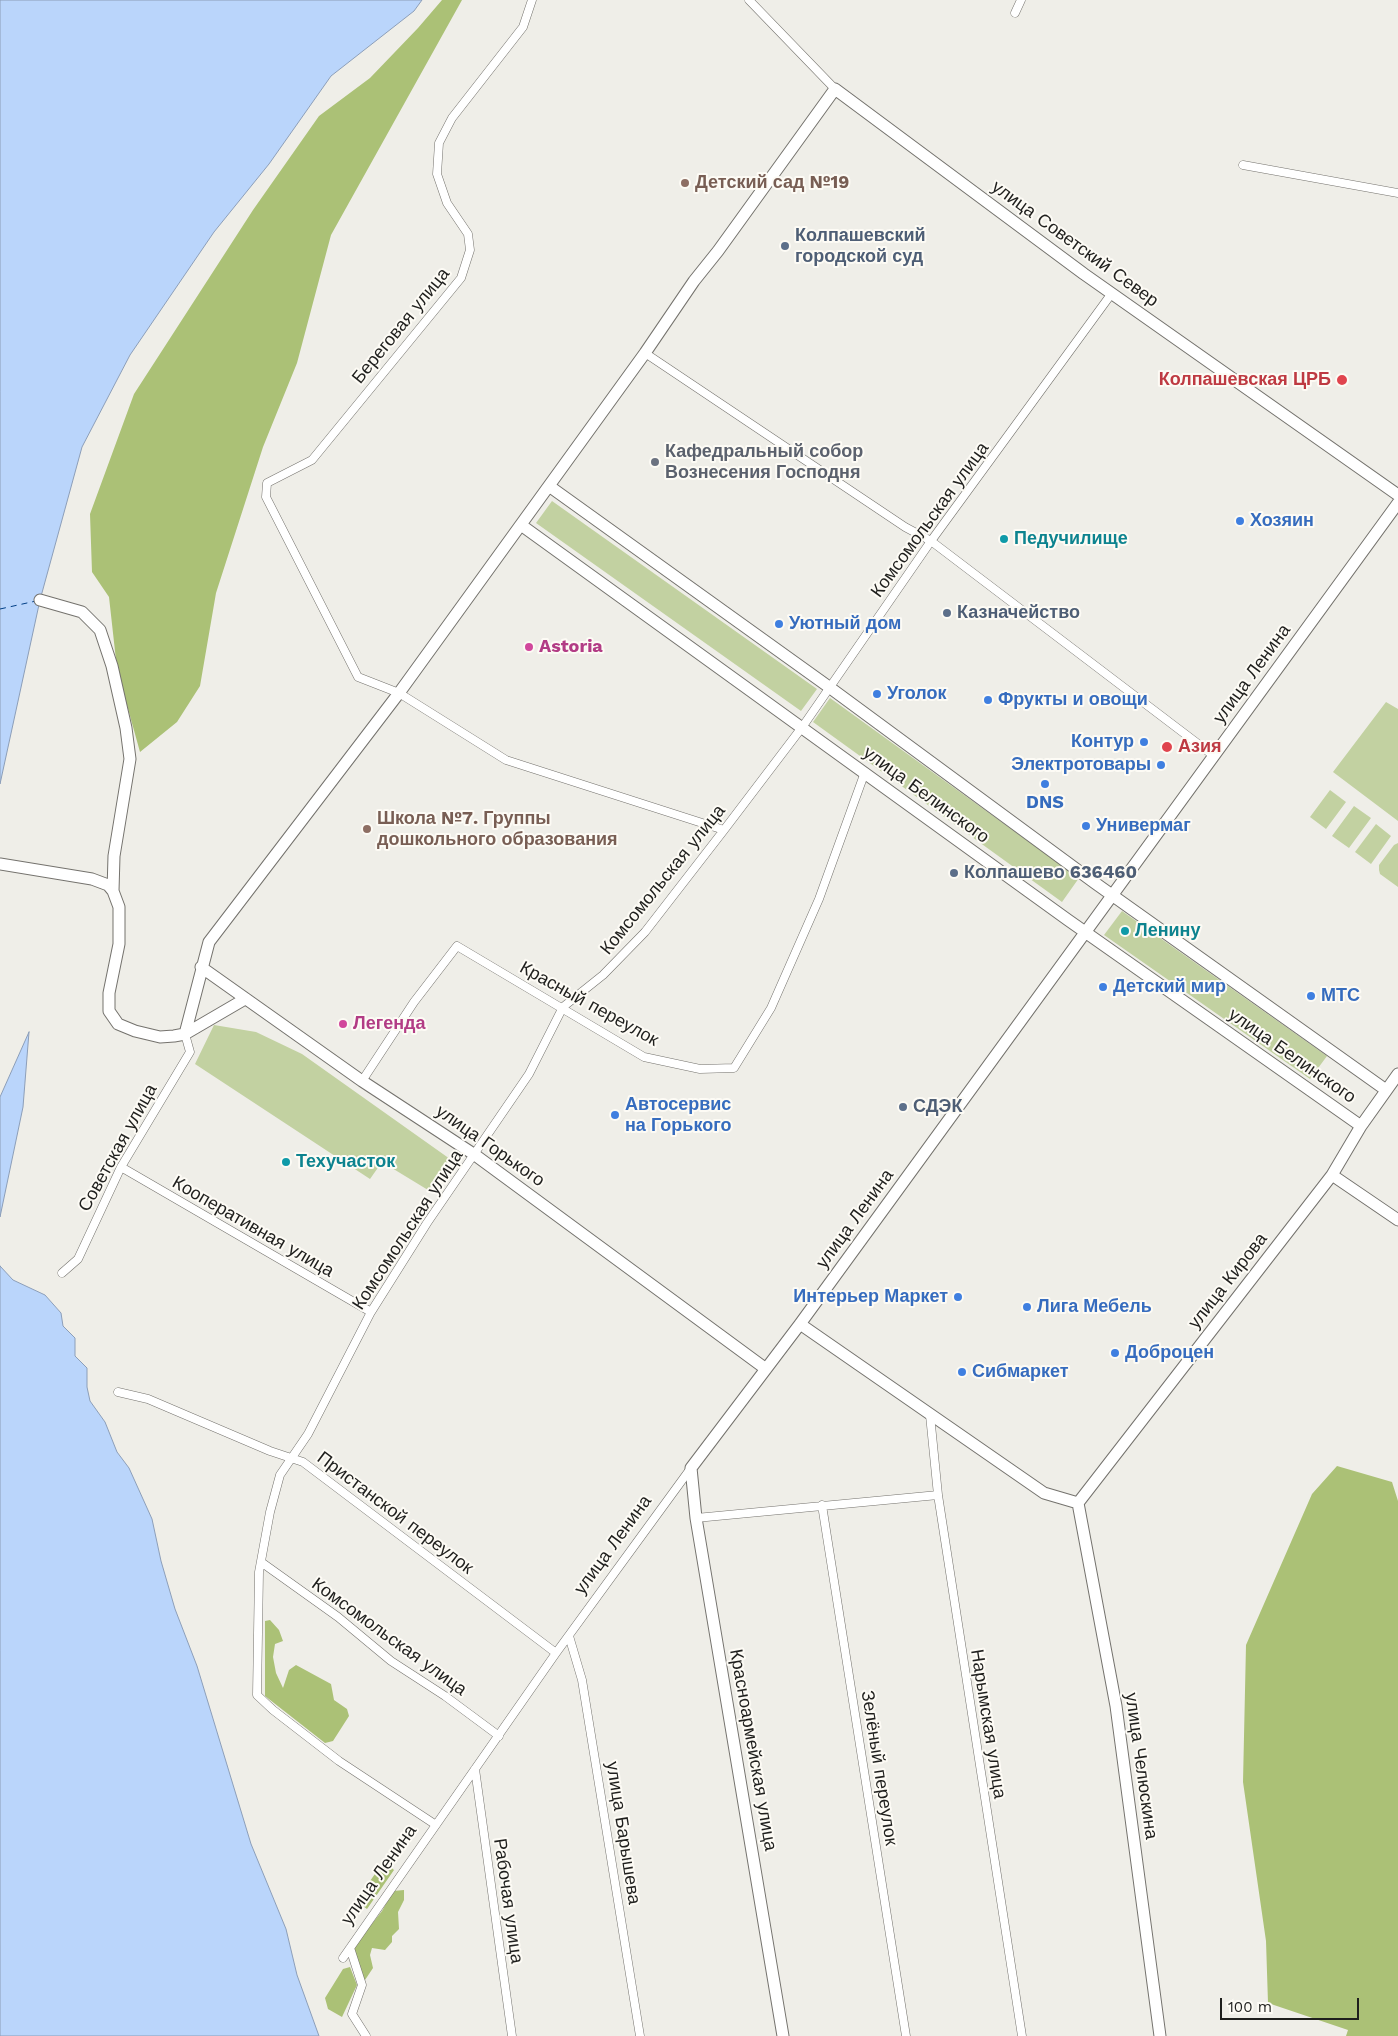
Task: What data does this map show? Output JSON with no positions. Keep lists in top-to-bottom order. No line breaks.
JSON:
{"streets":{"street":["улица Советский Север","Береговая улица","Комсомольская улица","улица Ленина","улица Белинского","Красный переулок","улица Горького","Советская улица","Кооперативная улица","улица Кирова","Пристанской переулок","Нарымская улица","Красноармейская улица","улица Челюскина","Зелёный переулок","улица Барышева","Рабочая улица"]},"crossings":[["улица Советский Север","Комсомольская улица"],["Комсомольская улица","улица Ленина"],["Комсомольская улица","улица Белинского"],["Комсомольская улица","Красный переулок"],["Комсомольская улица","улица Горького"],["Комсомольская улица","Кооперативная улица"],["Комсомольская улица","Пристанской переулок"],["улица Ленина","улица Белинского"],["улица Ленина","улица Горького"],["улица Ленина","Пристанской переулок"],["улица Ленина","Красноармейская улица"],["улица Ленина","улица Барышева"],["улица Ленина","Рабочая улица"],["улица Белинского","Красный переулок"],["улица Белинского","улица Кирова"],["Красный переулок","улица Горького"],["Советская улица","Кооперативная улица"],["улица Кирова","улица Челюскина"]],"places":["Детский сад №19","Колпашевский городской суд","Колпашевская ЦРБ","Кафедральный собор Вознесения Господня","Хозяин","Педучилище","Казначейство","Уютный дом","Astoria","Уголок","Фрукты и овощи","Контур","Азия","Электротовары","DNS","Универмаг","Школа №7. Группы дошкольного образования","Колпашево 636460","Ленину","Детский мир","МТС","Легенда","СДЭК","Автосервис на Горького","Техучасток","Интерьер Маркет","Лига Мебель","Доброцен","Сибмаркет"],"scale_bar":"100 m"}
